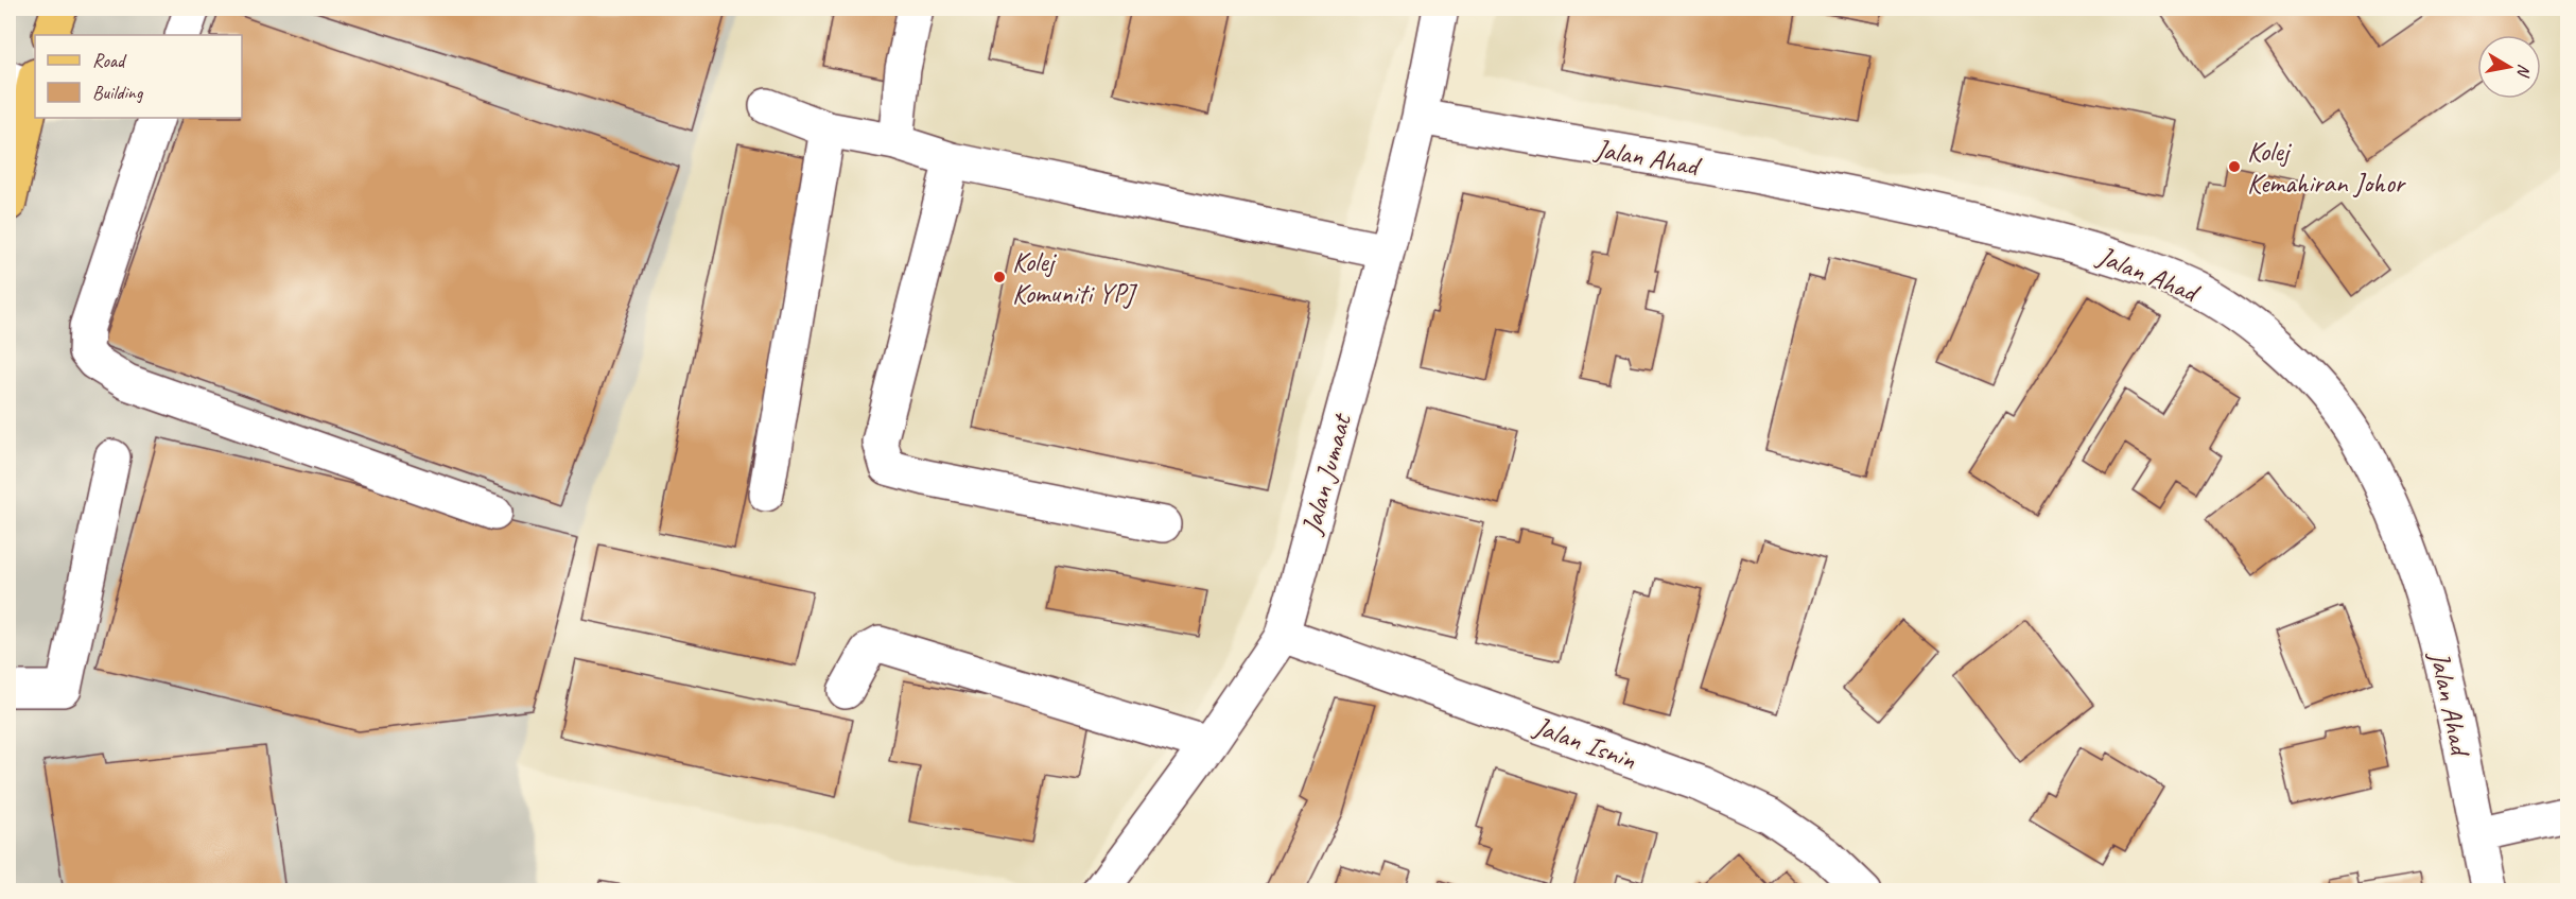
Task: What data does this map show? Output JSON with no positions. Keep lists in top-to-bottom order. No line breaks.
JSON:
{"streets":{"street":["Jalan Ahad","Jalan Jumaat","Jalan Isnin"]},"crossings":[["Jalan Ahad","Jalan Jumaat"],["Jalan Jumaat","Jalan Isnin"]],"places":["Kolej Kemahiran Johor","Kolej Komuniti YPJ"],"legend":["Road","Building"],"north":"right"}
